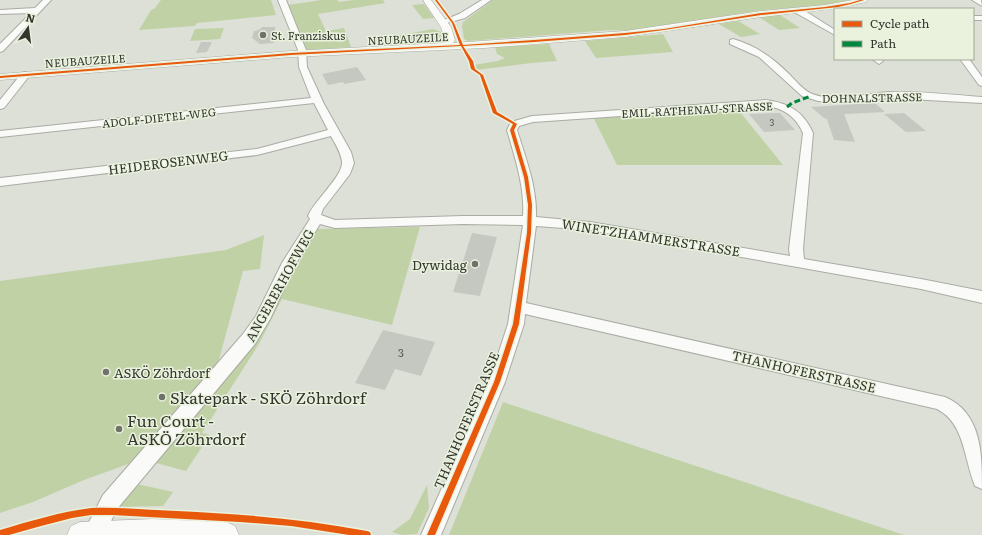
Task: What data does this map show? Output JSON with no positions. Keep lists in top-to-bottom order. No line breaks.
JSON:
{"streets":{"street":["NEUBAUZEILE","DOHNALSTRASSE","EMIL-RATHENAU-STRASSE","ADOLF-DIETEL-WEG","HEIDEROSENWEG","WINETZHAMMERSTRASSE","ANGERERHOFWEG","THANHOFERSTRASSE"]},"crossings":[["NEUBAUZEILE","ANGERERHOFWEG"],["EMIL-RATHENAU-STRASSE","WINETZHAMMERSTRASSE"],["EMIL-RATHENAU-STRASSE","THANHOFERSTRASSE"],["ADOLF-DIETEL-WEG","ANGERERHOFWEG"],["HEIDEROSENWEG","ANGERERHOFWEG"],["WINETZHAMMERSTRASSE","ANGERERHOFWEG"],["WINETZHAMMERSTRASSE","THANHOFERSTRASSE"]],"places":["St. Franziskus","Dywidag","ASKÖ Zöhrdorf","Skatepark - SKÖ Zöhrdorf","Fun Court - ASKÖ Zöhrdorf"],"house_numbers":["3","3"],"legend":["Cycle path","Path"],"north":"top"}
